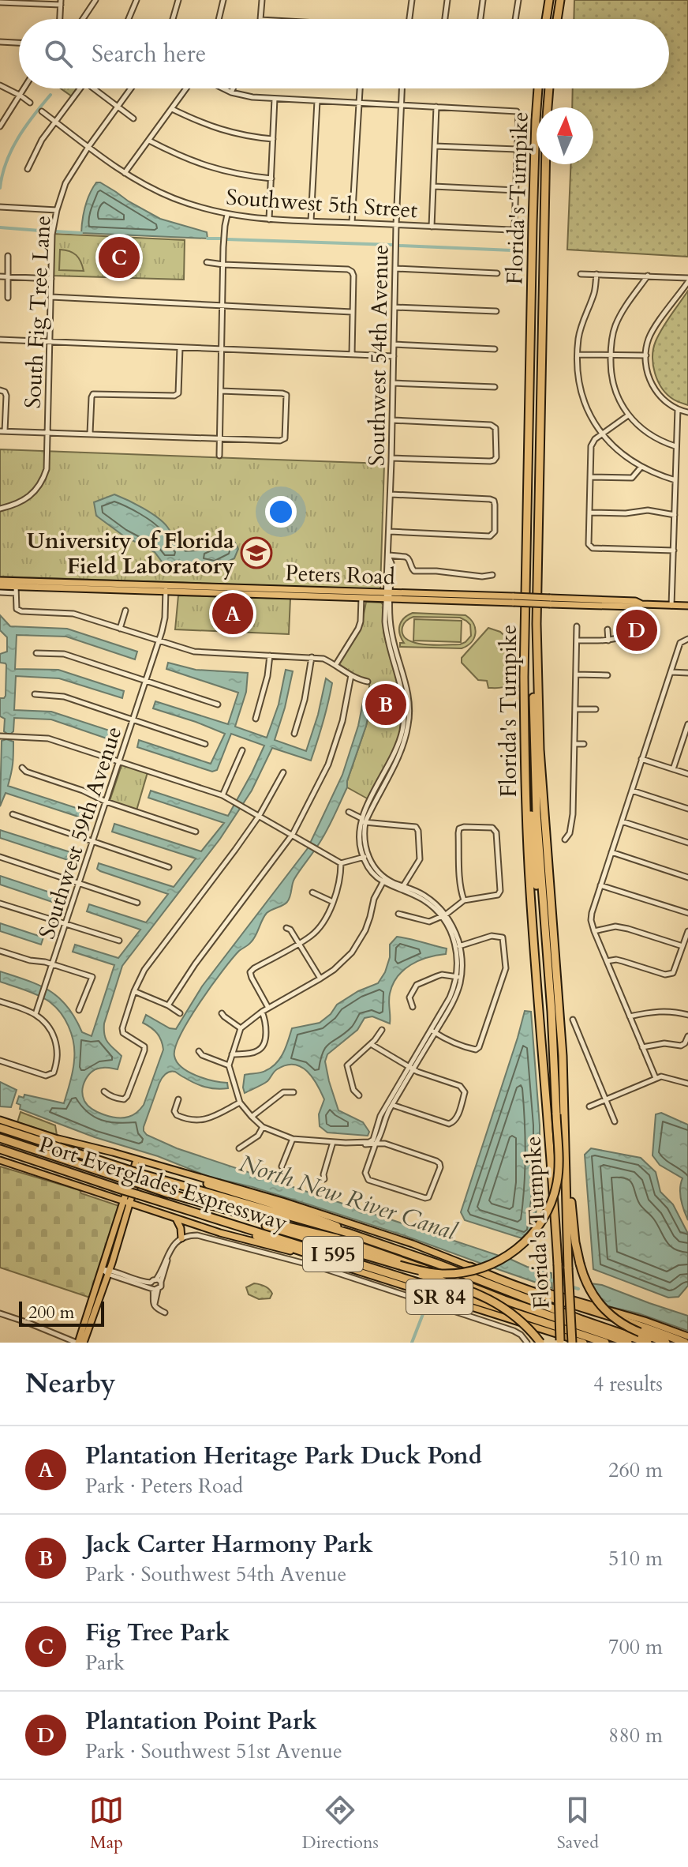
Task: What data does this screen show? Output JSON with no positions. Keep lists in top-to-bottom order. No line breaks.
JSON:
{"streets":{"highway":["Florida's Turnpike","Port Everglades Expressway","I 595"],"main road":["Peters Road","SR 84"],"street":["Southwest 5th Street","South Fig Tree Lane","Southwest 54th Avenue","Southwest 59th Avenue"]},"crossings":[["Southwest 5th Street","South Fig Tree Lane"],["Southwest 5th Street","Southwest 54th Avenue"],["Southwest 54th Avenue","Peters Road"],["Peters Road","Southwest 59th Avenue"]],"water":["North New River Canal"],"places":{"school or university":["University of Florida Field Laboratory"]},"scale_bar":"200 m","north":"top","page":{"search":"Search here","pins":["C","A","D","B"],"scale":"200 m","heading":["Nearby","4 results"],"list":[{"mark":"A","name":"Plantation Heritage Park Duck Pond","note":"Park · Peters Road","value":"260 m"},{"mark":"B","name":"Jack Carter Harmony Park","note":"Park · Southwest 54th Avenue","value":"510 m"},{"mark":"C","name":"Fig Tree Park","note":"Park","value":"700 m"},{"mark":"D","name":"Plantation Point Park","note":"Park · Southwest 51st Avenue","value":"880 m"}],"nav":["Map","Directions","Saved"]}}
